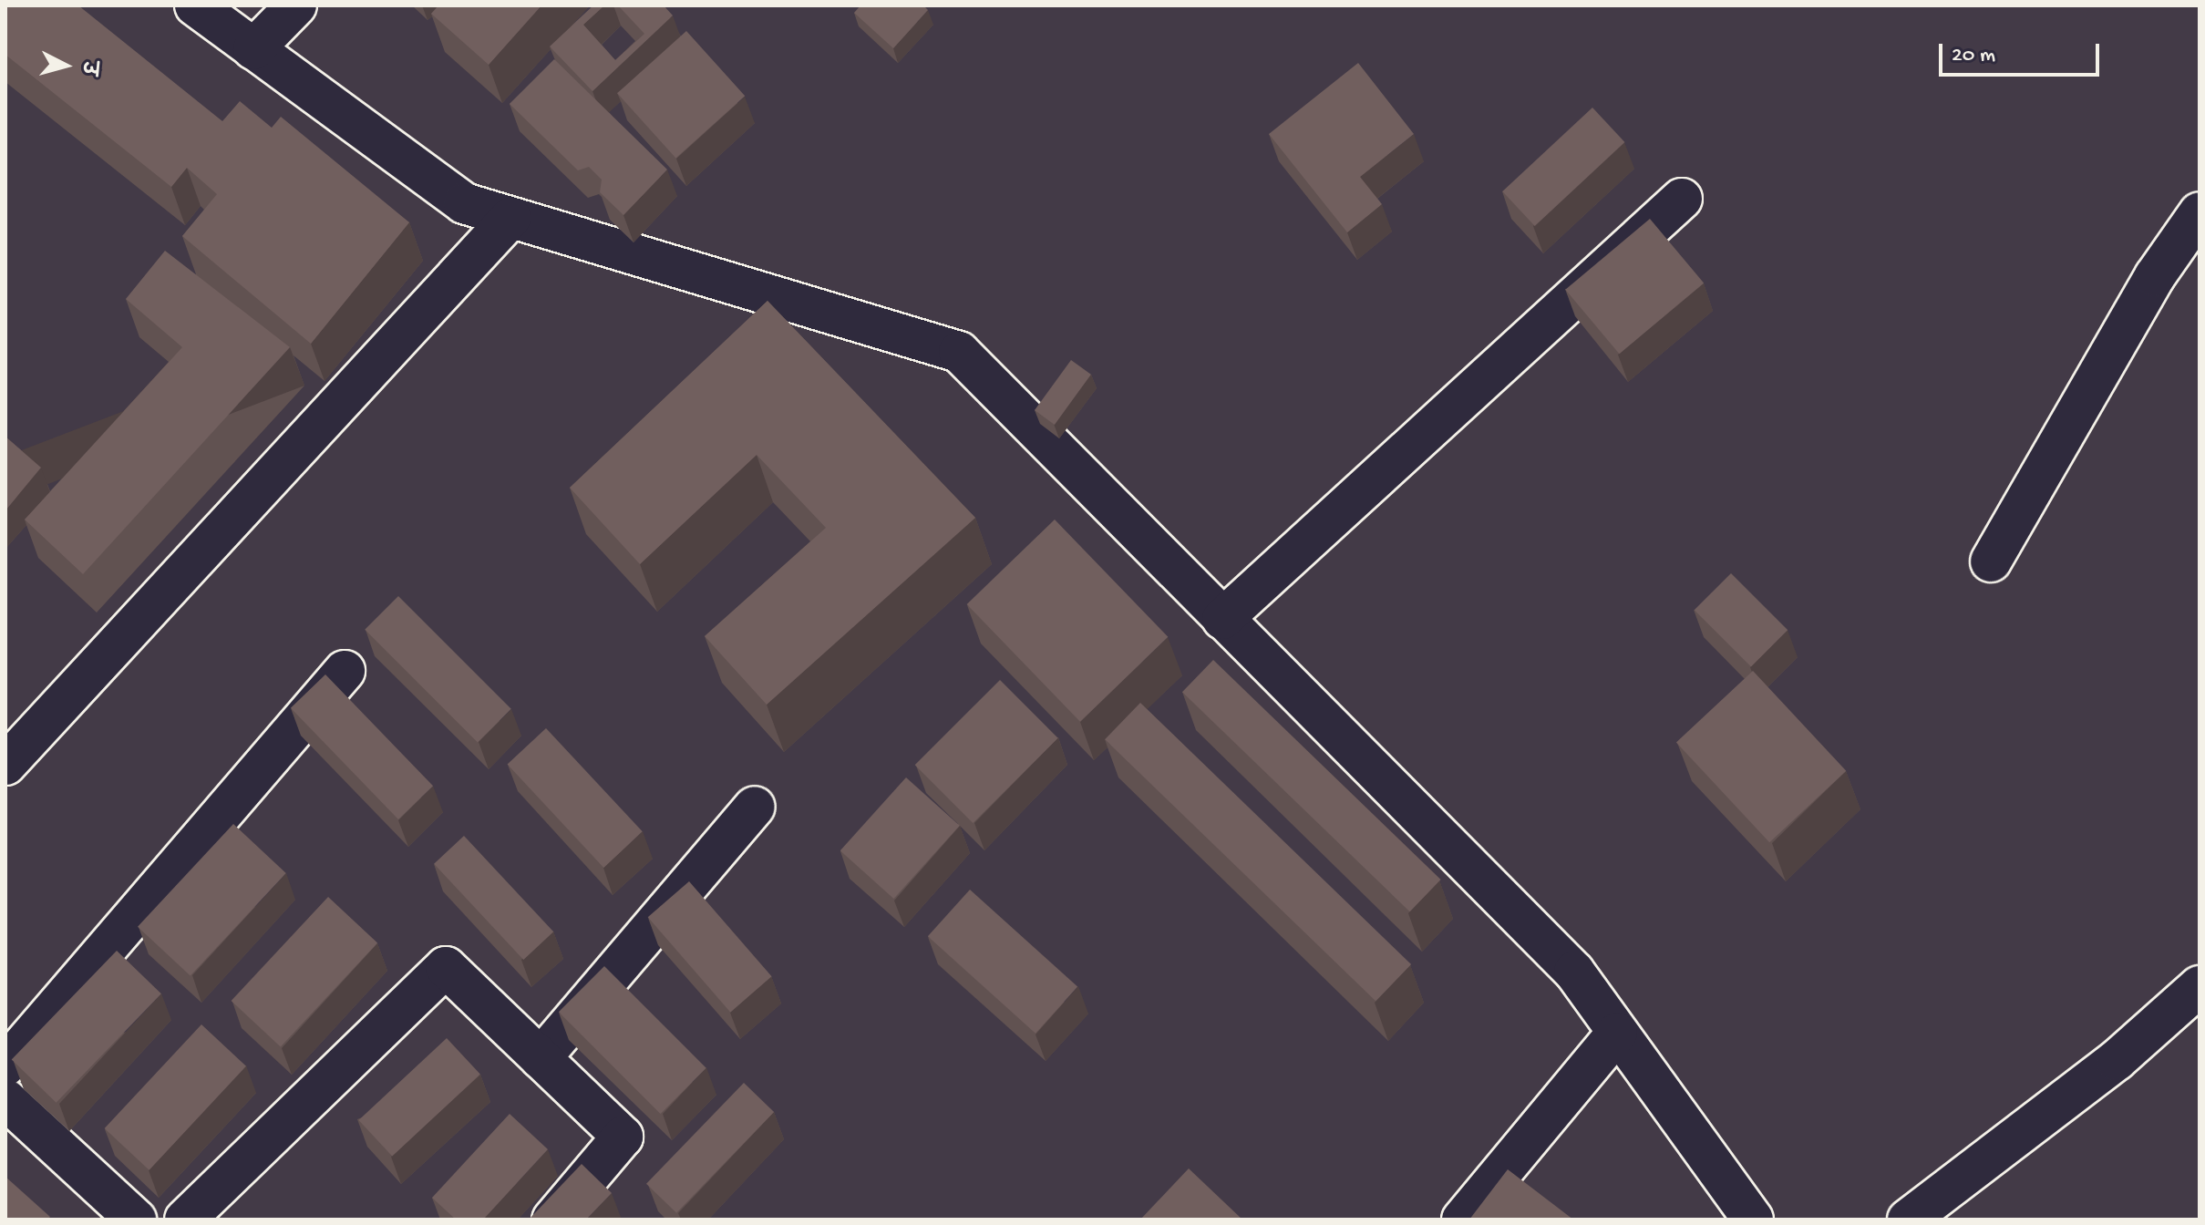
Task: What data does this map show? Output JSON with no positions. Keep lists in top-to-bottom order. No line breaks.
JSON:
{"scale_bar":"20 m","north":"right"}
